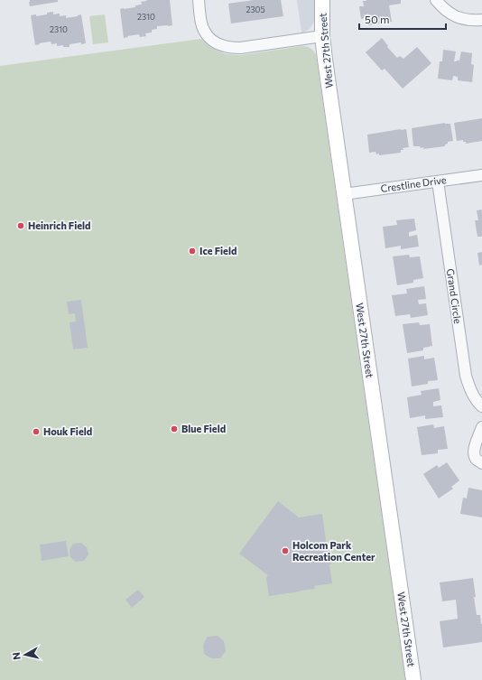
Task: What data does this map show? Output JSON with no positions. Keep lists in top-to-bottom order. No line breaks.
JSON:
{"streets":{"street":["West 27th Street","Crestline Drive","Grand Circle"]},"crossings":[["West 27th Street","Crestline Drive"],["Crestline Drive","Grand Circle"]],"places":["Heinrich Field","Ice Field","Blue Field","Houk Field","Holcom Park Recreation Center"],"house_numbers":["2305","2310","2310"],"scale_bar":"50 m","north":"left"}
